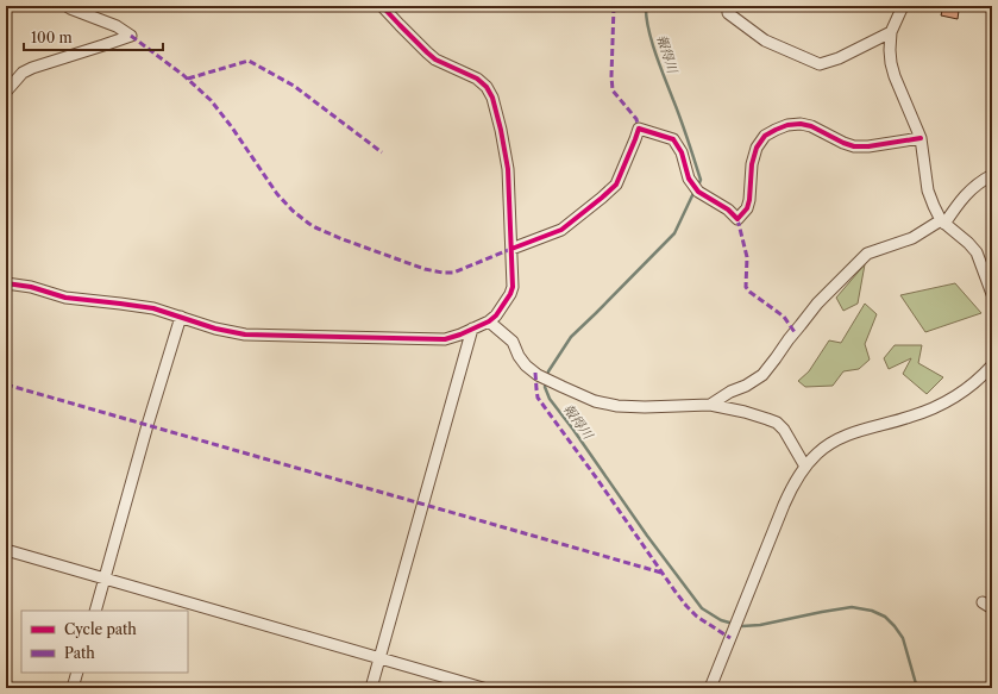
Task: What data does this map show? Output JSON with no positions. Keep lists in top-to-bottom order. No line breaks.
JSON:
{"water":["報得川"],"legend":["Cycle path","Path"],"scale_bar":"100 m"}
